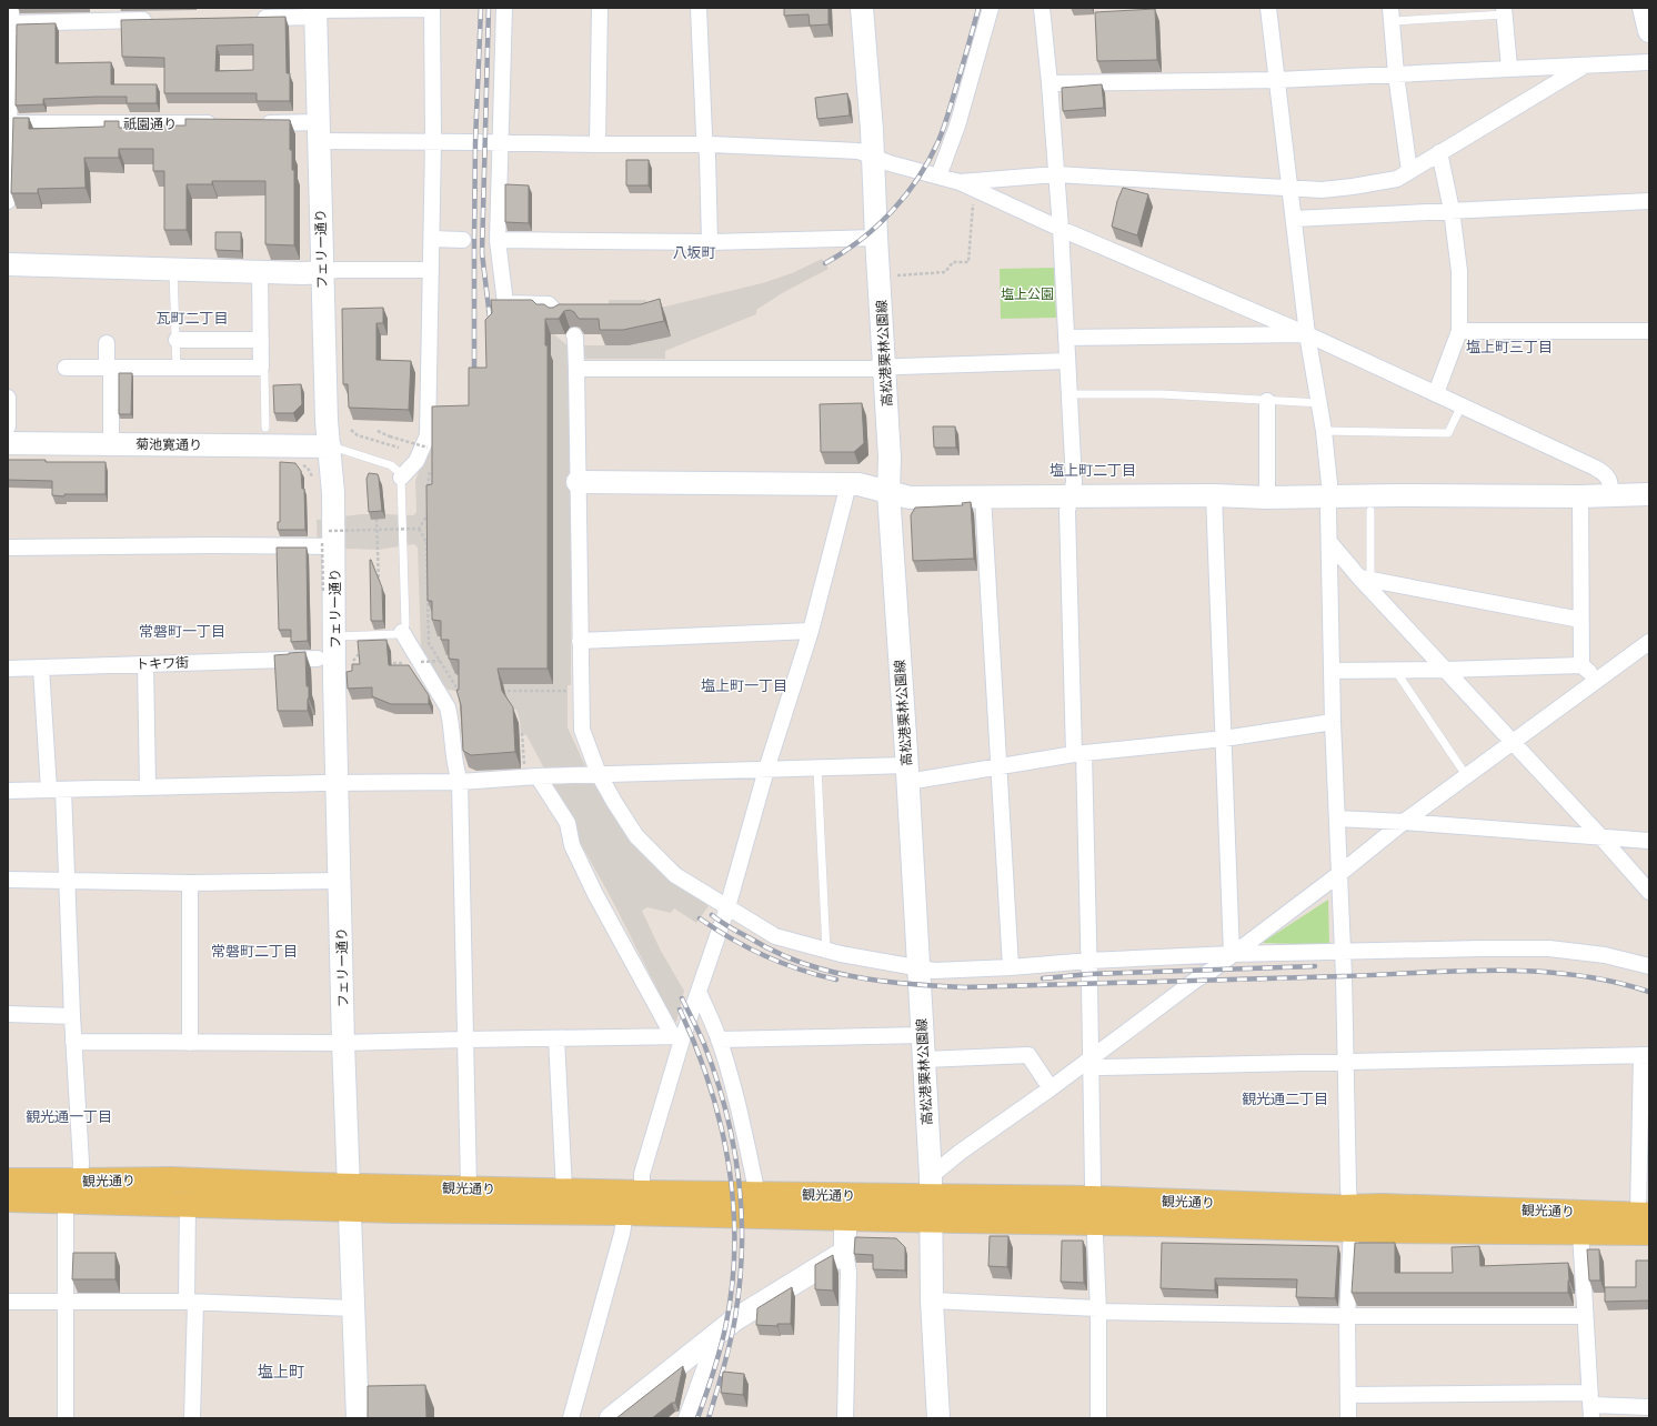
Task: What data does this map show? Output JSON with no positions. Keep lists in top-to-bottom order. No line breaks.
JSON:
{"streets":{"main road":["観光通り"],"street":["祇園通り","フェリー通り","高松港栗林公園線","菊池寛通り","トキワ街"]},"crossings":[["フェリー通り","菊池寛通り"],["フェリー通り","観光通り"],["高松港栗林公園線","観光通り"]],"districts":["八坂町","瓦町二丁目","塩上町三丁目","塩上町二丁目","常磐町一丁目","塩上町一丁目","常磐町二丁目","観光通二丁目","観光通一丁目","塩上町"],"parks":["塩上公園"]}
